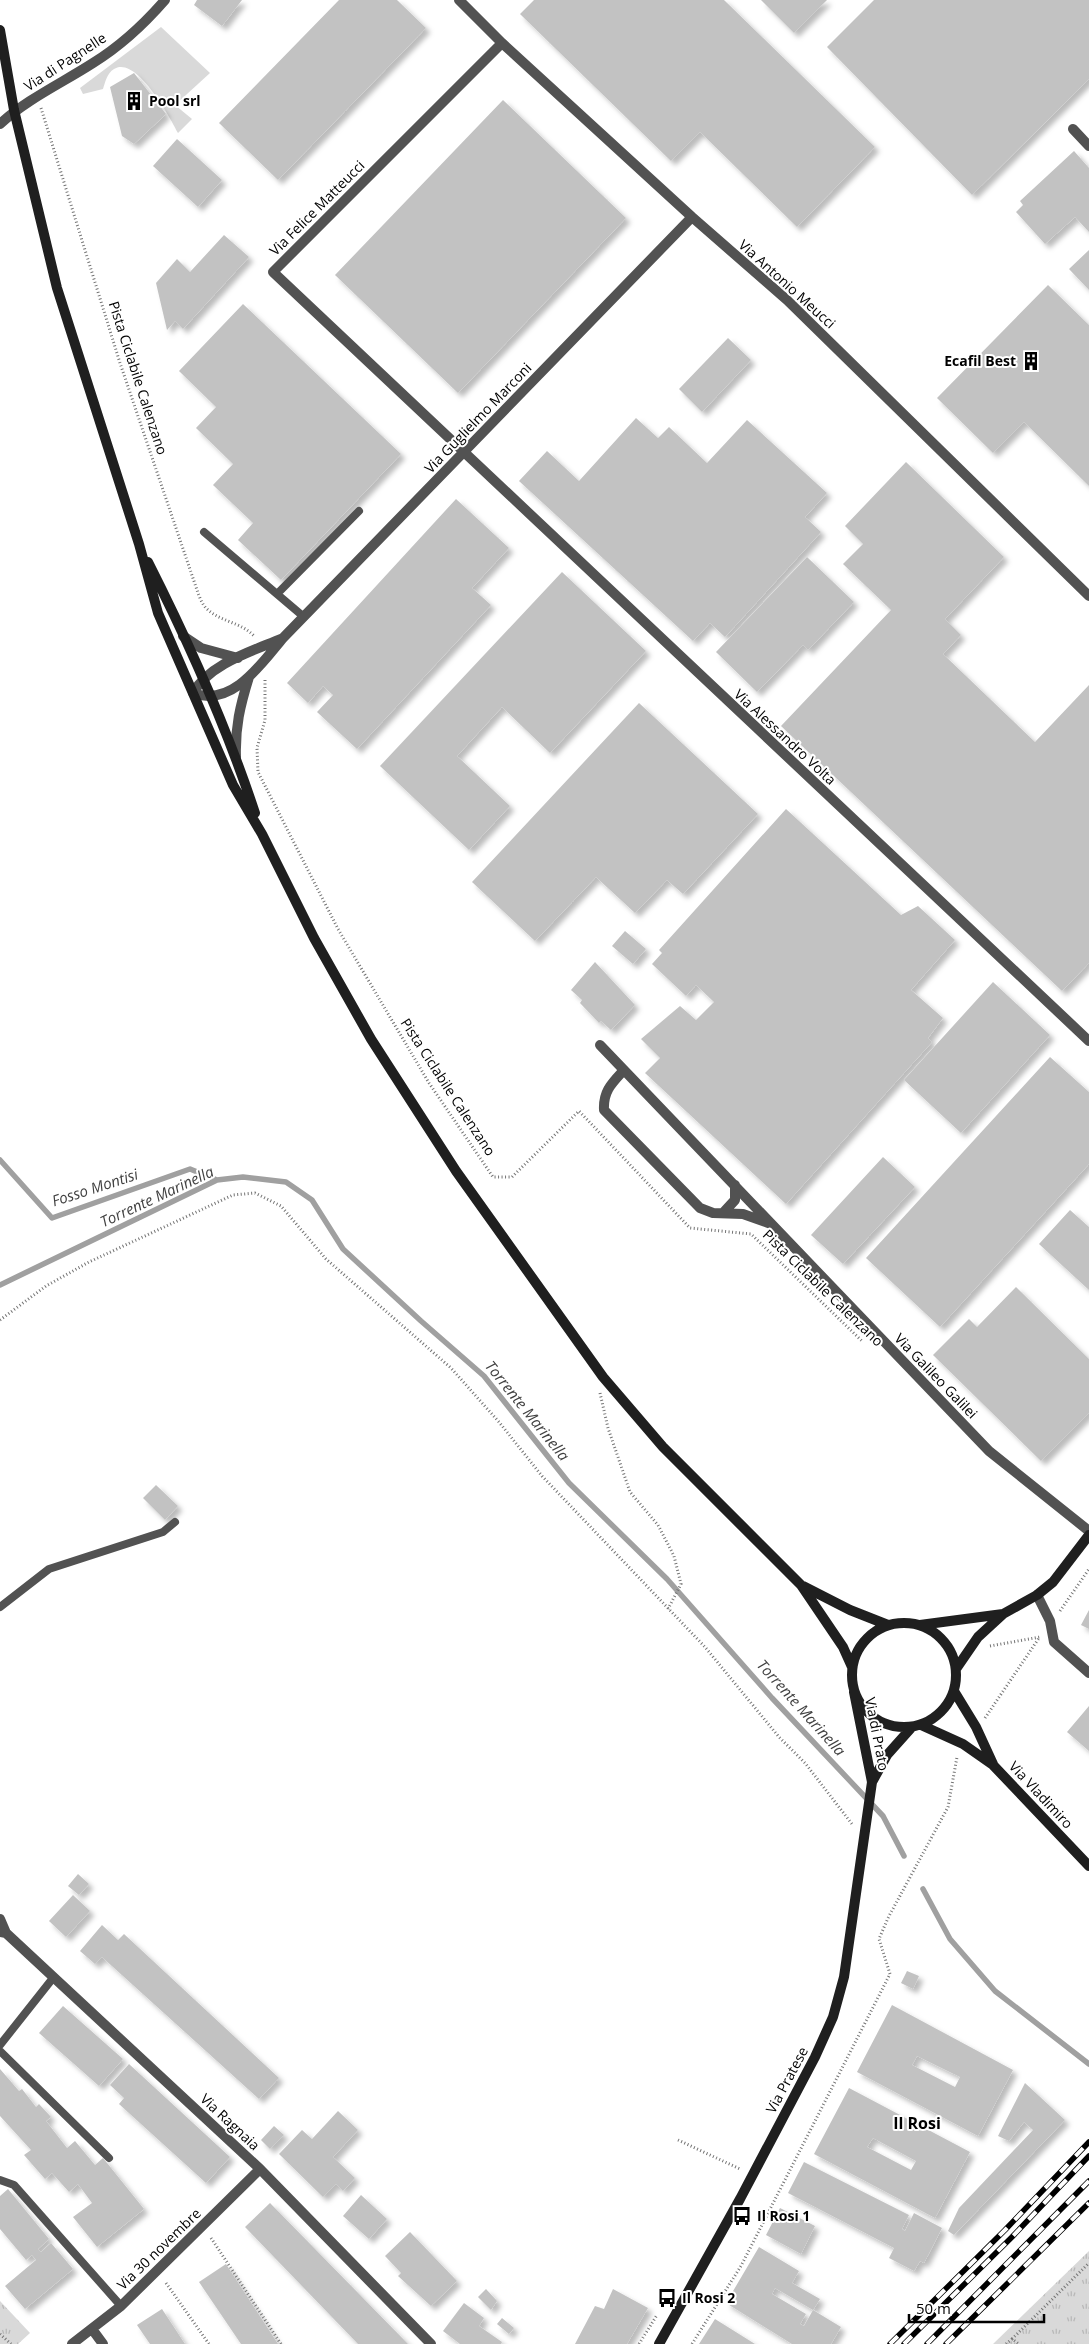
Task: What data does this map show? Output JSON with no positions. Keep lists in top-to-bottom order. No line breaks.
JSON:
{"streets":{"main road":["Via di Prato","Via Vladimiro","Via Pratese"],"street":["Via di Pagnelle","Via Felice Matteucci","Via Antonio Meucci","Via Guglielmo Marconi","Via Alessandro Volta","Via Galileo Galilei","Via Ragnaia","Via 30 novembre"],"path":["Pista Ciclabile Calenzano"]},"crossings":[["Via di Pagnelle","Pista Ciclabile Calenzano"],["Via Felice Matteucci","Via Antonio Meucci"],["Via Felice Matteucci","Via Guglielmo Marconi"],["Via Felice Matteucci","Via Alessandro Volta"],["Via Antonio Meucci","Via Guglielmo Marconi"],["Via Guglielmo Marconi","Via Alessandro Volta"],["Via di Prato","Via Vladimiro"],["Via di Prato","Via Pratese"],["Via Ragnaia","Via 30 novembre"]],"districts":["Il Rosi"],"water":["Fosso Montisi","Torrente Marinella"],"places":{"building":["Pool srl","Ecafil Best"],"bus stop":["Il Rosi 1","Il Rosi 2"]},"scale_bar":"50 m"}
